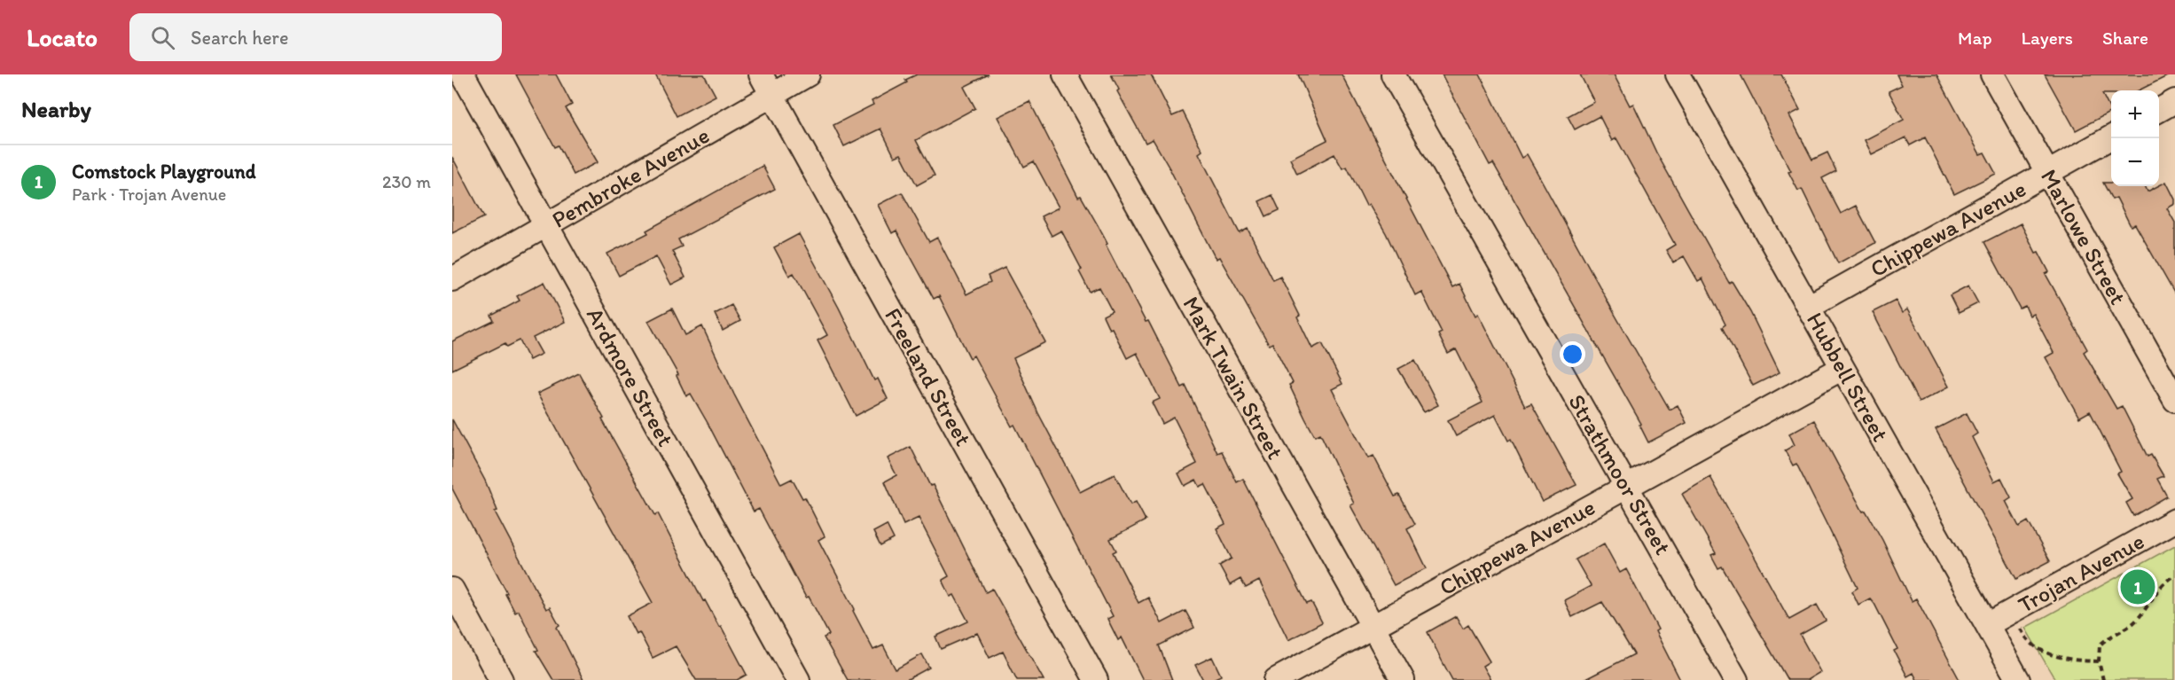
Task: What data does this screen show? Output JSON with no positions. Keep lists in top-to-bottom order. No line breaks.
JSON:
{"streets":{"street":["Pembroke Avenue","Chippewa Avenue","Marlowe Street","Ardmore Street","Freeland Street","Hubbell Street","Mark Twain Street","Strathmoor Street","Trojan Avenue"]},"crossings":[["Pembroke Avenue","Ardmore Street"],["Pembroke Avenue","Freeland Street"],["Chippewa Avenue","Marlowe Street"],["Chippewa Avenue","Hubbell Street"],["Chippewa Avenue","Mark Twain Street"],["Chippewa Avenue","Strathmoor Street"],["Hubbell Street","Trojan Avenue"]],"page":{"header":"Locato","search":"Search here","nav":["Map","Layers","Share"],"heading":"Nearby","map_buttons":["+","−"],"list":[{"mark":"1","name":"Comstock Playground","note":"Park · Trojan Avenue","value":"230 m"}],"pins":"1"}}
